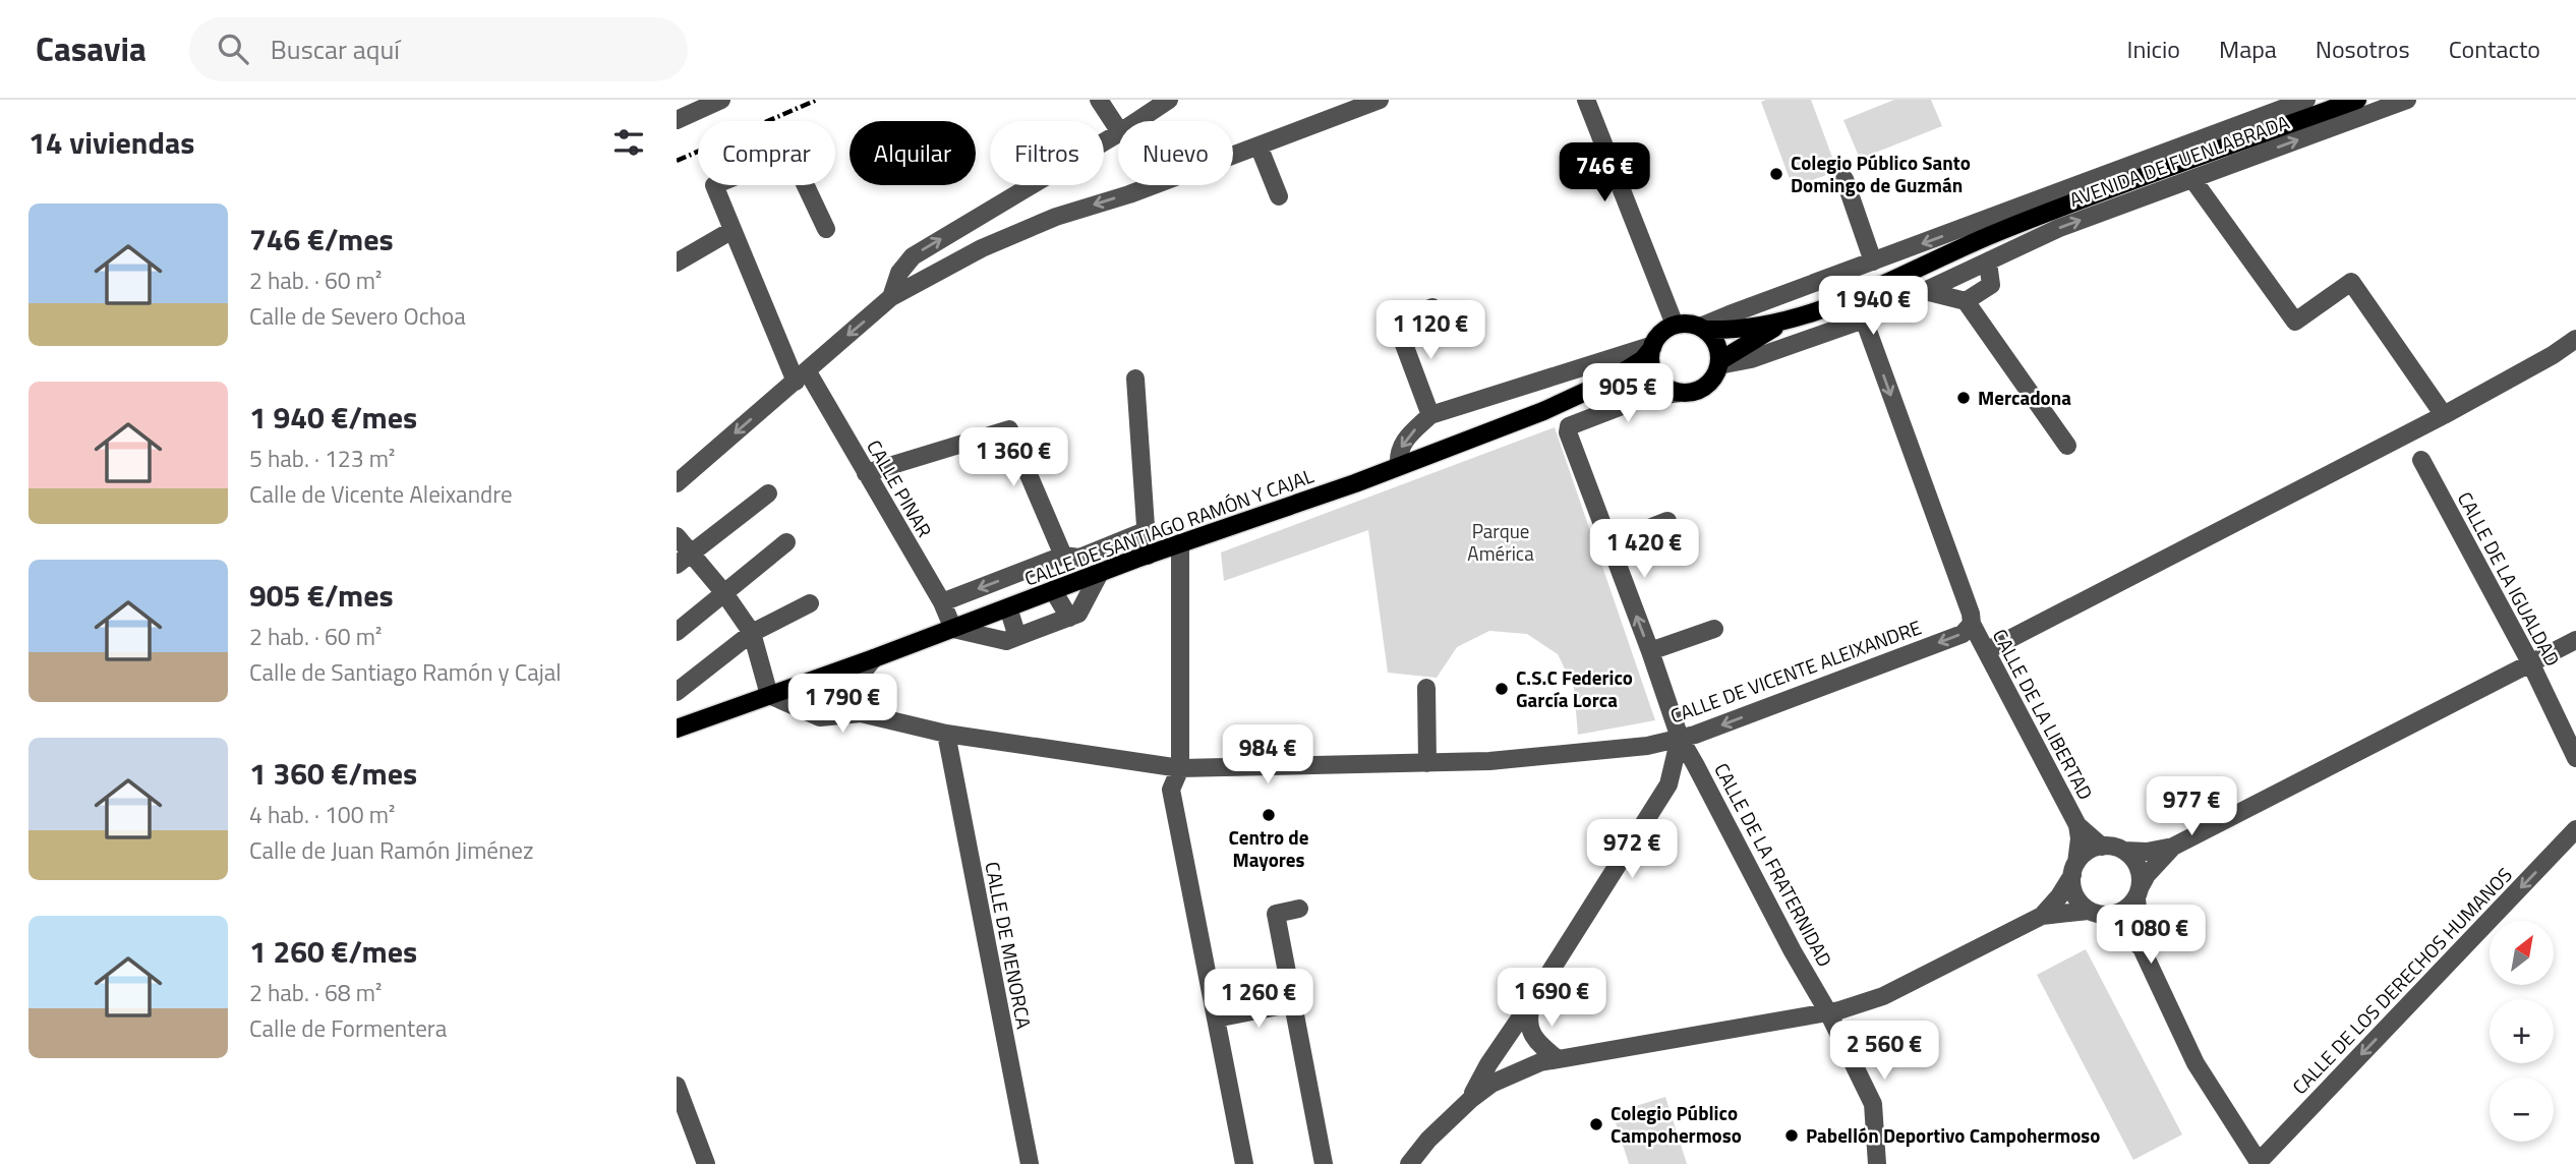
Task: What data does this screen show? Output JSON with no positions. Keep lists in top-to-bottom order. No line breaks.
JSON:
{"streets":{"main road":["AVENIDA DE FUENLABRADA","CALLE DE SANTIAGO RAMÓN Y CAJAL"],"street":["CALLE PINAR","CALLE DE LA IGUALDAD","CALLE DE VICENTE ALEIXANDRE","CALLE DE LA LIBERTAD","CALLE DE LA FRATERNIDAD","CALLE DE MENORCA","CALLE DE LOS DERECHOS HUMANOS"]},"crossings":[["CALLE PINAR","CALLE DE SANTIAGO RAMÓN Y CAJAL"],["CALLE DE SANTIAGO RAMÓN Y CAJAL","CALLE DE VICENTE ALEIXANDRE"],["CALLE DE SANTIAGO RAMÓN Y CAJAL","CALLE DE LA FRATERNIDAD"],["CALLE DE VICENTE ALEIXANDRE","CALLE DE LA LIBERTAD"],["CALLE DE VICENTE ALEIXANDRE","CALLE DE LA FRATERNIDAD"],["CALLE DE VICENTE ALEIXANDRE","CALLE DE MENORCA"]],"parks":["Parque América"],"places":["Colegio Público Santo Domingo de Guzmán","Mercadona","C.S.C Federico García Lorca","Centro de Mayores","Colegio Público Campohermoso","Pabellón Deportivo Campohermoso"],"north":"top right","page":{"header":"Casavia","search":"Buscar aquí","nav":["Inicio","Mapa","Nosotros","Contacto"],"heading":"14 viviendas","chip":["Comprar","Alquilar","Filtros","Nuevo"],"price":["746 €","1 940 €","1 120 €","905 €","1 360 €","1 420 €","1 790 €","984 €","977 €","972 €","1 080 €","1 690 €","1 260 €","2 560 €"],"list":[{"name":"746 €/mes","note":"2 hab. · 60 m² · Calle de Severo Ochoa"},{"name":"1 940 €/mes","note":"5 hab. · 123 m² · Calle de Vicente Aleixandre"},{"name":"905 €/mes","note":"2 hab. · 60 m² · Calle de Santiago Ramón y Cajal"},{"name":"1 360 €/mes","note":"4 hab. · 100 m² · Calle de Juan Ramón Jiménez"},{"name":"1 260 €/mes","note":"2 hab. · 68 m² · Calle de Formentera"}],"map_buttons":["+","−"]}}
